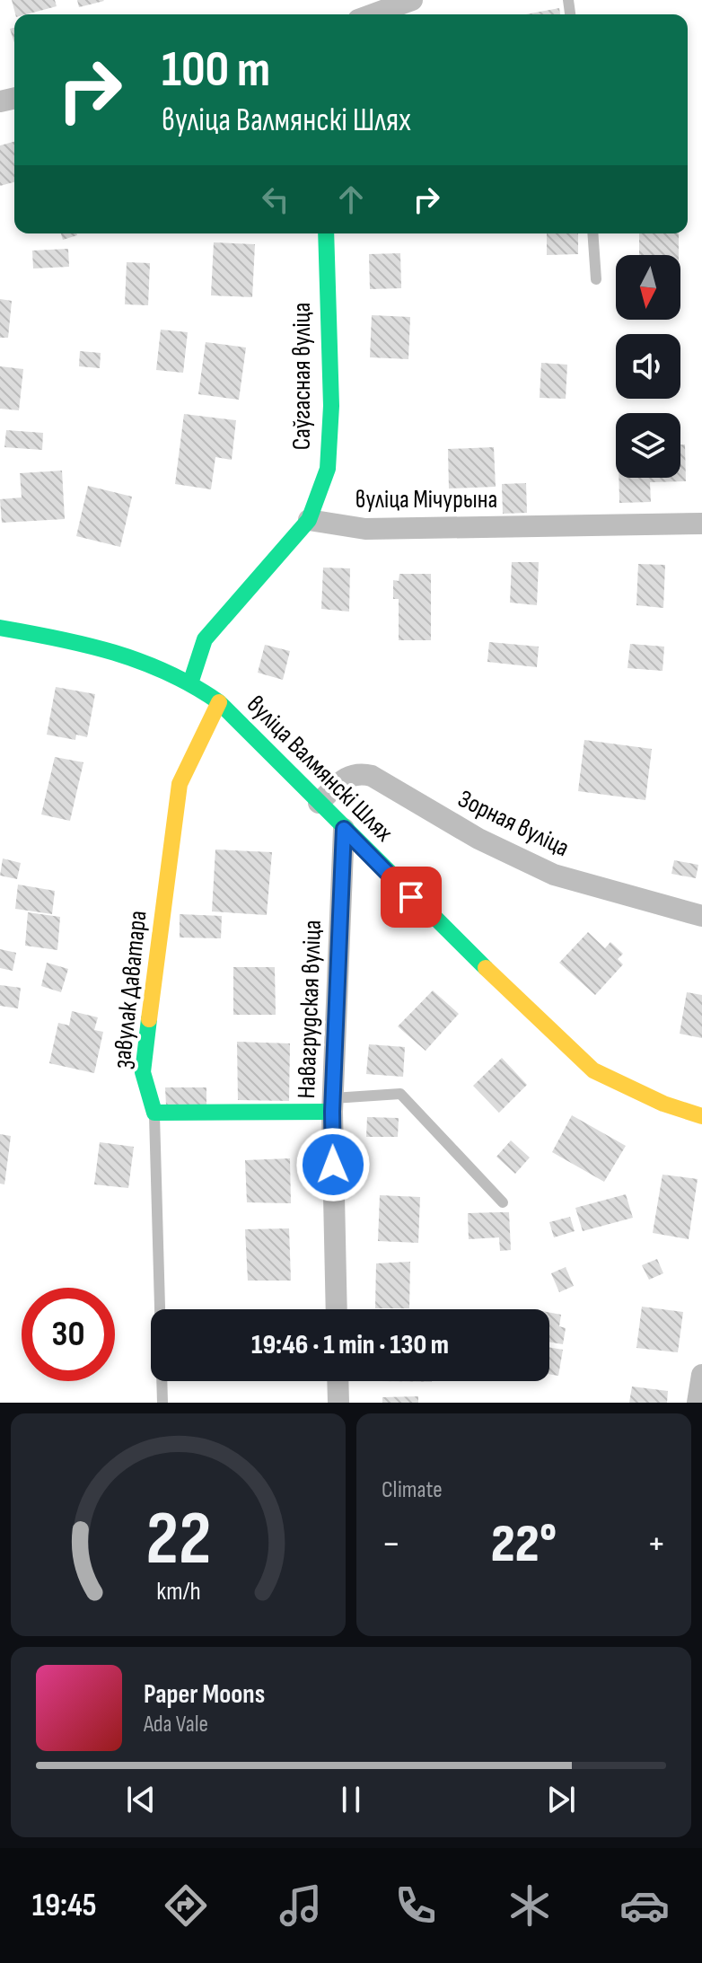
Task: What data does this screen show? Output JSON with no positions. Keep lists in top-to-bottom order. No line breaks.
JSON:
{"streets":{"street":["Саўгасная вуліца","вуліца Мічурына","вуліца Валмянскі Шлях","Зорная вуліца","завулак Даватара","Навагрудская вуліца"]},"crossings":[["Саўгасная вуліца","вуліца Мічурына"],["вуліца Валмянскі Шлях","Зорная вуліца"],["вуліца Валмянскі Шлях","завулак Даватара"],["вуліца Валмянскі Шлях","Навагрудская вуліца"]],"north":"bottom","page":{"turn":["100 m","вуліца Валмянскі Шлях"],"limit":"30","trip":"19:46 · 1 min · 130 m","tile":"Climate","heat":["−","22°","+"],"song":["Paper Moons","Ada Vale"],"tabs":"19:45","gauge":["22","km/h"]}}
